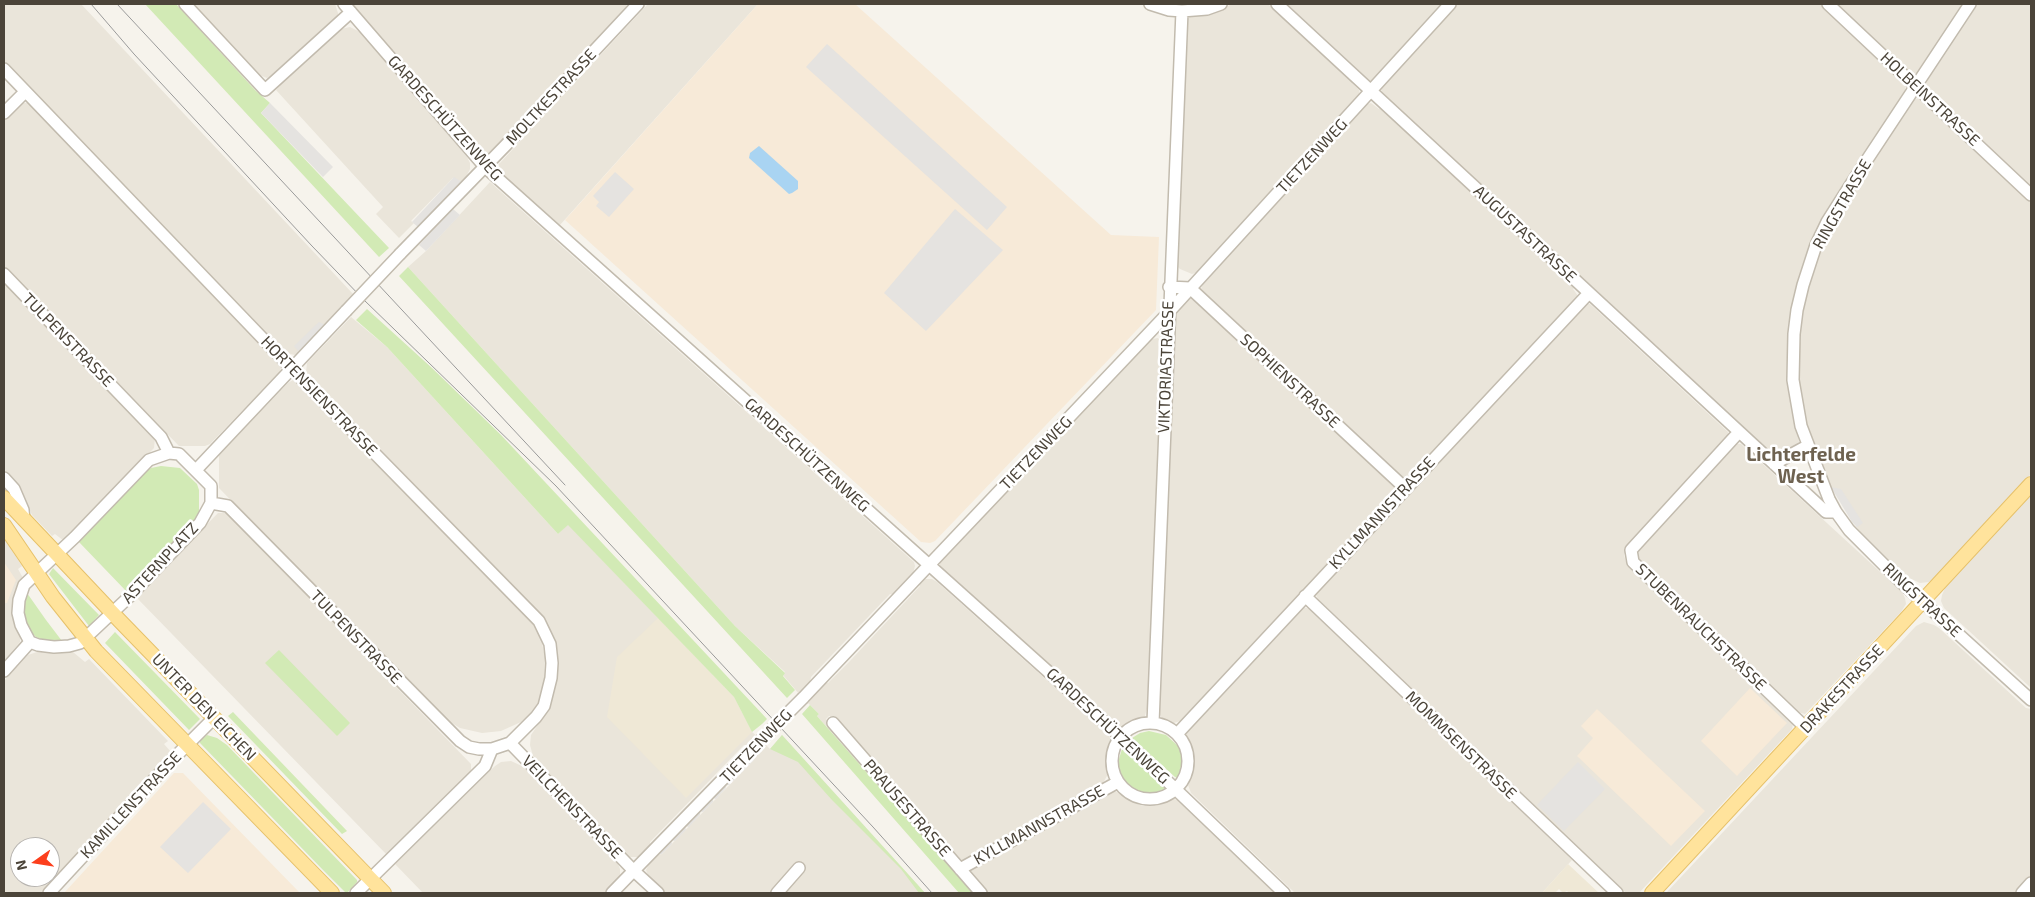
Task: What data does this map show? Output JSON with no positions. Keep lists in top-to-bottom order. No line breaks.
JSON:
{"streets":{"main road":["DRAKESTRASSE","UNTER DEN EICHEN"],"street":["MOLTKESTRASSE","HOLBEINSTRASSE","GARDESCHÜTZENWEG","TIETZENWEG","RINGSTRASSE","AUGUSTASTRASSE","TULPENSTRASSE","VIKTORIASTRASSE","SOPHIENSTRASSE","HORTENSIENSTRASSE","KYLLMANNSTRASSE","ASTERNPLATZ","STUBENRAUCHSTRASSE","MOMMSENSTRASSE","KAMILLENSTRASSE","VEILCHENSTRASSE","PRAUSESTRASSE"]},"crossings":[["MOLTKESTRASSE","GARDESCHÜTZENWEG"],["MOLTKESTRASSE","HORTENSIENSTRASSE"],["HOLBEINSTRASSE","RINGSTRASSE"],["GARDESCHÜTZENWEG","TIETZENWEG"],["TIETZENWEG","AUGUSTASTRASSE"],["TIETZENWEG","VIKTORIASTRASSE"],["TIETZENWEG","SOPHIENSTRASSE"],["TIETZENWEG","VEILCHENSTRASSE"],["RINGSTRASSE","AUGUSTASTRASSE"],["RINGSTRASSE","DRAKESTRASSE"],["AUGUSTASTRASSE","KYLLMANNSTRASSE"],["AUGUSTASTRASSE","STUBENRAUCHSTRASSE"],["TULPENSTRASSE","HORTENSIENSTRASSE"],["TULPENSTRASSE","ASTERNPLATZ"],["TULPENSTRASSE","VEILCHENSTRASSE"],["SOPHIENSTRASSE","KYLLMANNSTRASSE"],["HORTENSIENSTRASSE","VEILCHENSTRASSE"],["KYLLMANNSTRASSE","MOMMSENSTRASSE"],["KYLLMANNSTRASSE","PRAUSESTRASSE"],["ASTERNPLATZ","UNTER DEN EICHEN"],["STUBENRAUCHSTRASSE","DRAKESTRASSE"],["UNTER DEN EICHEN","KAMILLENSTRASSE"]],"districts":["Lichterfelde West"],"north":"left"}
